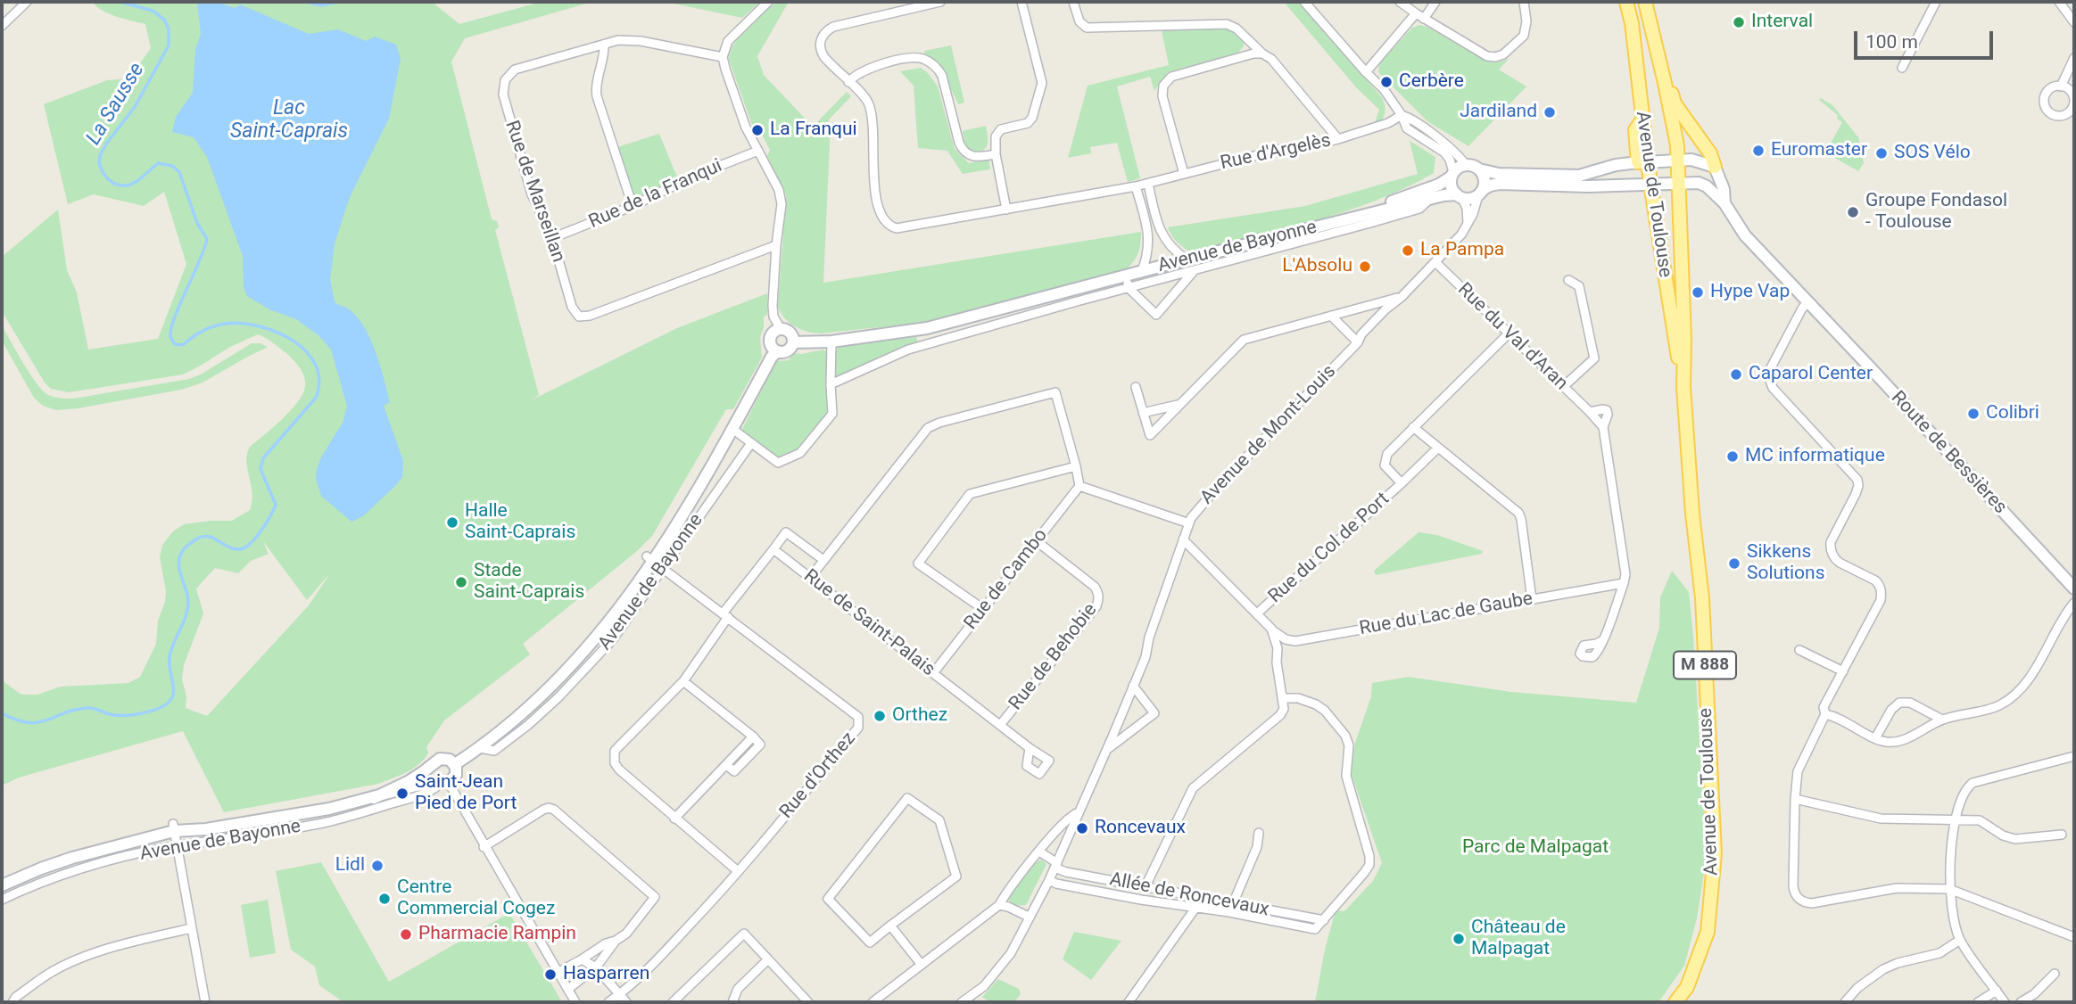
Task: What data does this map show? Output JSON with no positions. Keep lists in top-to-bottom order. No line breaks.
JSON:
{"streets":{"main road":["Avenue de Toulouse","M 888"],"street":["Rue d'Argelès","Rue de Marseillan","Rue de la Franqui","Avenue de Bayonne","Rue du Val d'Aran","Avenue de Mont-Louis","Route de Bessières","Rue du Col de Port","Rue de Cambo","Rue du Lac de Gaube","Rue de Saint-Palais","Rue de Behobie","Rue d'Orthez","Allée de Roncevaux"]},"crossings":[["Rue de Marseillan","Rue de la Franqui"],["Avenue de Toulouse","Route de Bessières"],["Avenue de Bayonne","Avenue de Mont-Louis"],["Avenue de Bayonne","Rue d'Orthez"],["Rue du Val d'Aran","Avenue de Mont-Louis"],["Rue du Val d'Aran","Rue du Col de Port"],["Rue du Val d'Aran","Rue du Lac de Gaube"],["Avenue de Mont-Louis","Allée de Roncevaux"],["Rue de Cambo","Rue de Saint-Palais"],["Rue de Cambo","Rue de Behobie"],["Rue de Saint-Palais","Rue de Behobie"]],"water":["La Sausse","Lac Saint-Caprais"],"parks":["Parc de Malpagat"],"places":["Interval","Cerbère","Jardiland","La Franqui","Euromaster","SOS Vélo","Groupe Fondasol - Toulouse","La Pampa","L'Absolu","Hype Vap","Caparol Center","Colibri","MC informatique","Halle Saint-Caprais","Sikkens Solutions","Stade Saint-Caprais","Orthez","Saint-Jean Pied de Port","Roncevaux","Lidl","Centre Commercial Cogez","Pharmacie Rampin","Château de Malpagat","Hasparren"],"scale_bar":"100 m"}
